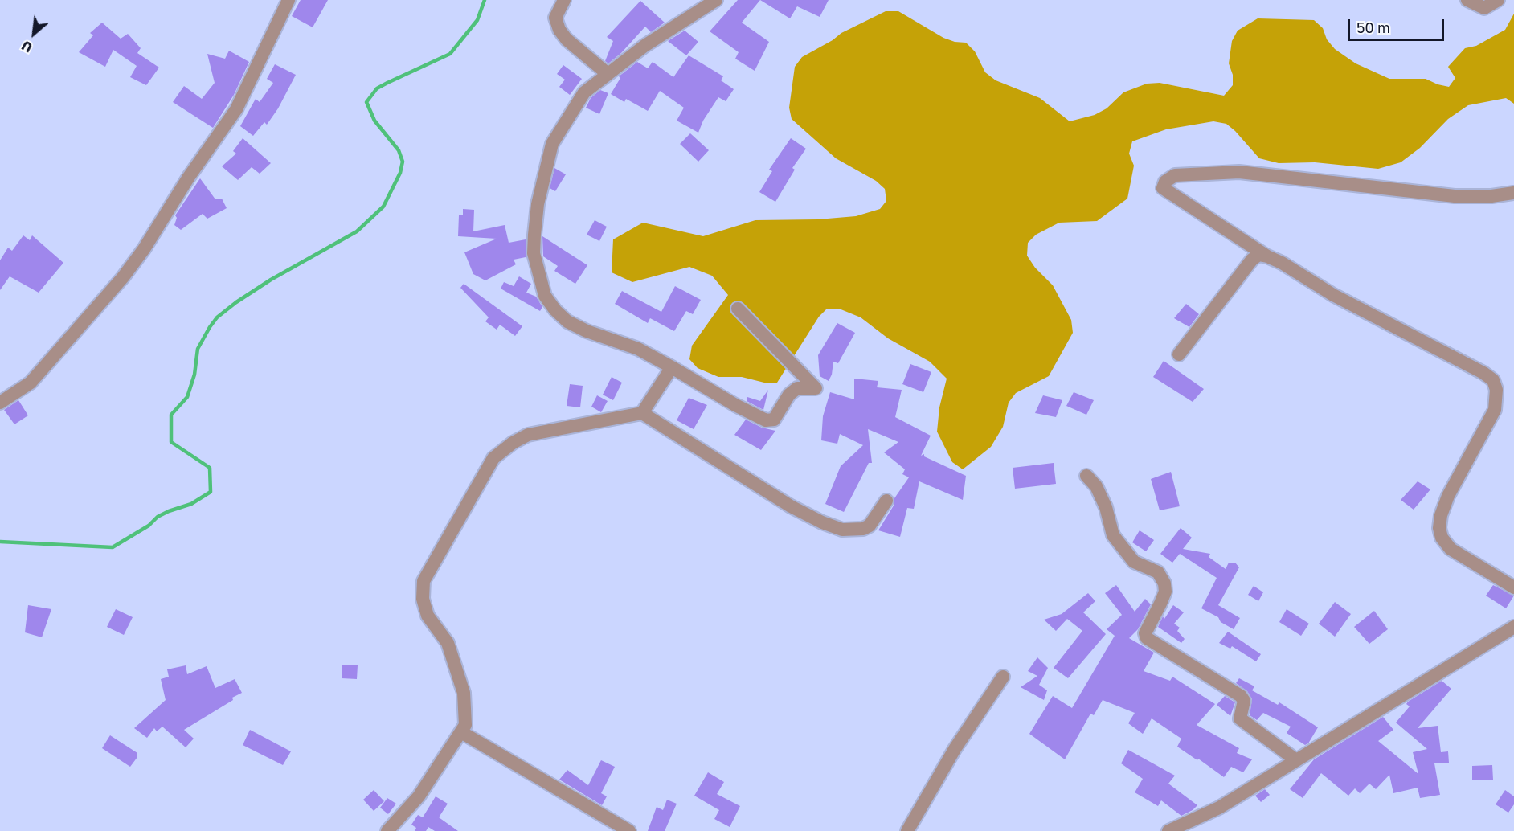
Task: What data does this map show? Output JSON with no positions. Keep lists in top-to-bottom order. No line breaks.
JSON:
{"scale_bar":"50 m","north":"bottom left"}
